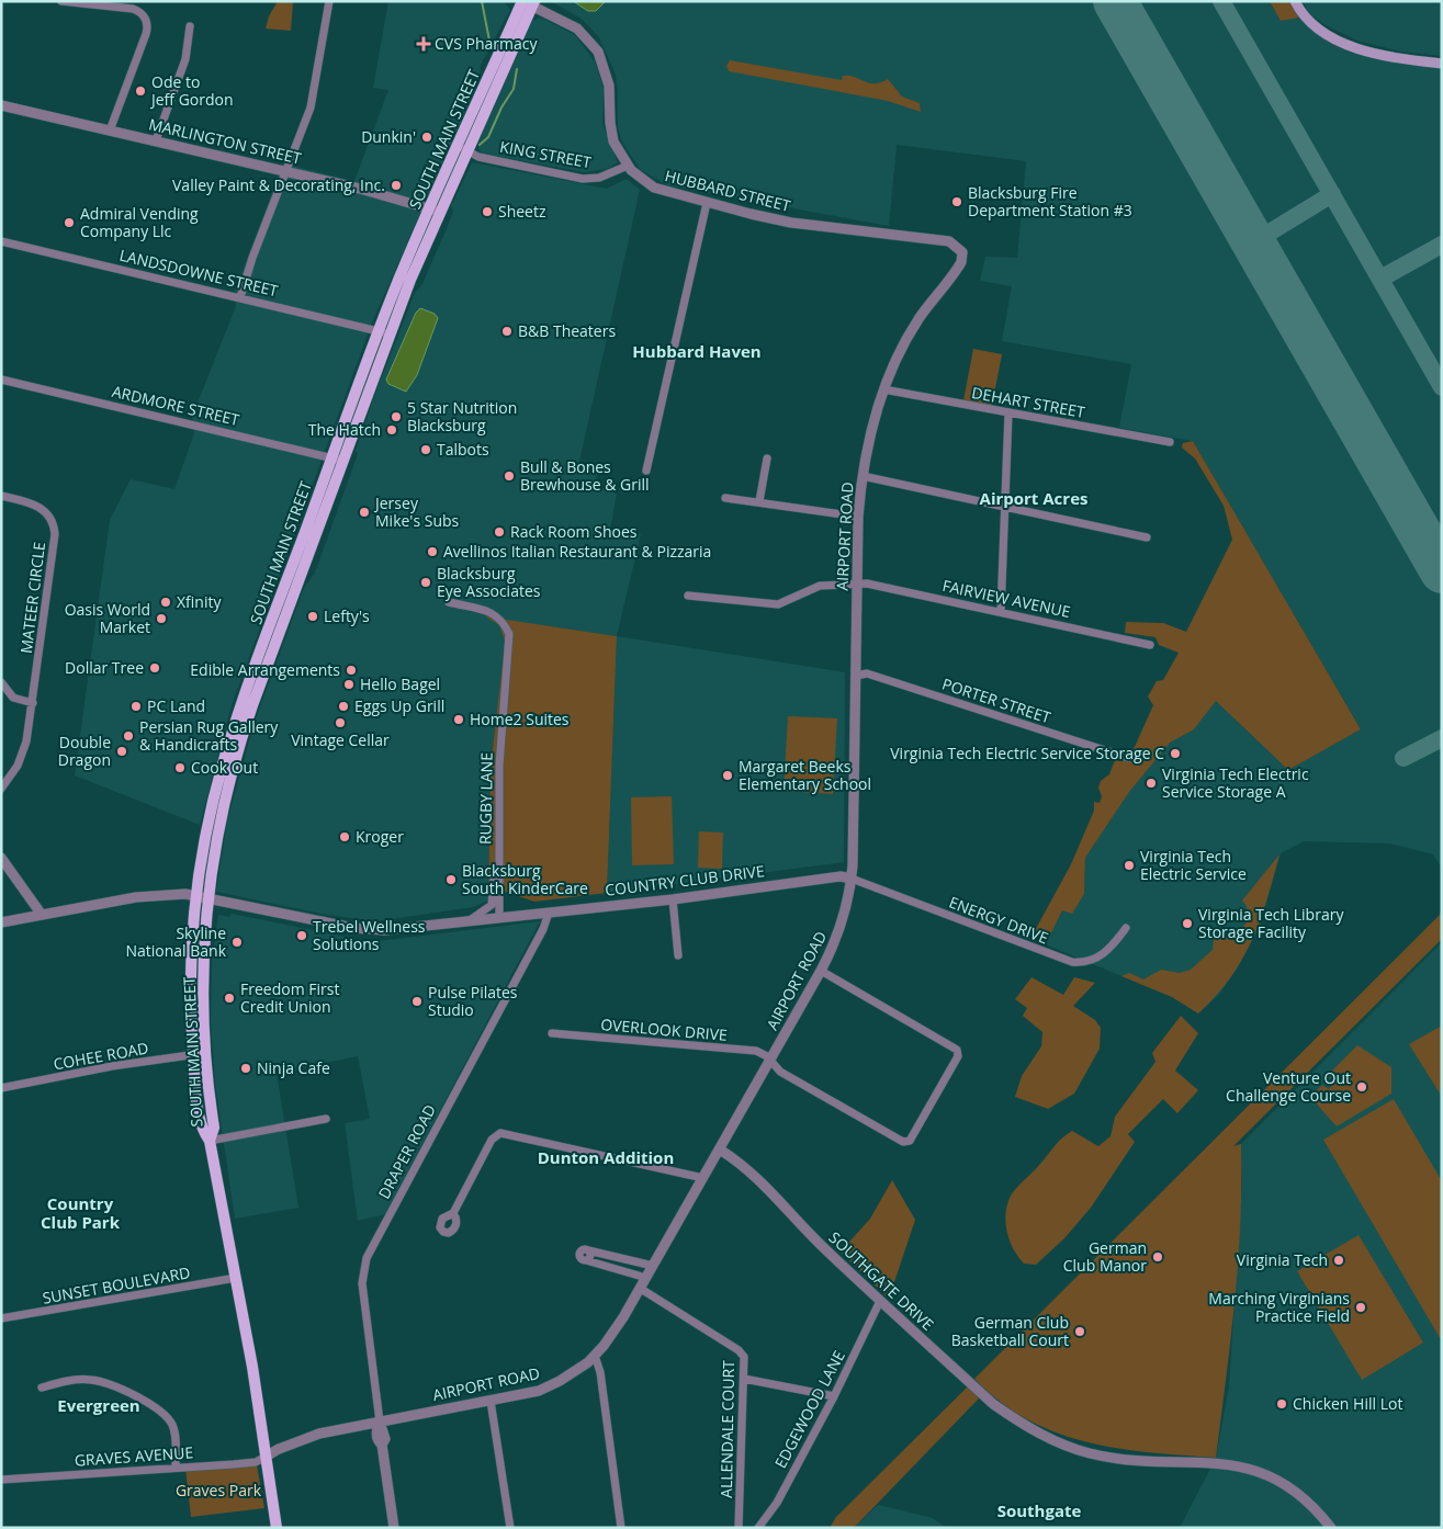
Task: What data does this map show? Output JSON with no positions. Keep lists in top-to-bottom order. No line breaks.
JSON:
{"streets":{"main road":["SOUTH MAIN STREET"],"street":["MARLINGTON STREET","KING STREET","HUBBARD STREET","LANDSDOWNE STREET","DEHART STREET","ARDMORE STREET","AIRPORT ROAD","MATEER CIRCLE","FAIRVIEW AVENUE","PORTER STREET","RUGBY LANE","COUNTRY CLUB DRIVE","ENERGY DRIVE","OVERLOOK DRIVE","COHEE ROAD","DRAPER ROAD","SOUTHGATE DRIVE","SUNSET BOULEVARD","EDGEWOOD LANE","ALLENDALE COURT","GRAVES AVENUE"]},"crossings":[["SOUTH MAIN STREET","MARLINGTON STREET"],["SOUTH MAIN STREET","KING STREET"],["SOUTH MAIN STREET","HUBBARD STREET"],["SOUTH MAIN STREET","LANDSDOWNE STREET"],["SOUTH MAIN STREET","ARDMORE STREET"],["SOUTH MAIN STREET","AIRPORT ROAD"],["SOUTH MAIN STREET","COUNTRY CLUB DRIVE"],["SOUTH MAIN STREET","COHEE ROAD"],["SOUTH MAIN STREET","SUNSET BOULEVARD"],["SOUTH MAIN STREET","GRAVES AVENUE"],["KING STREET","HUBBARD STREET"],["HUBBARD STREET","AIRPORT ROAD"],["DEHART STREET","AIRPORT ROAD"],["AIRPORT ROAD","FAIRVIEW AVENUE"],["AIRPORT ROAD","PORTER STREET"],["AIRPORT ROAD","COUNTRY CLUB DRIVE"],["AIRPORT ROAD","ENERGY DRIVE"],["AIRPORT ROAD","OVERLOOK DRIVE"],["AIRPORT ROAD","DRAPER ROAD"],["AIRPORT ROAD","SOUTHGATE DRIVE"],["AIRPORT ROAD","ALLENDALE COURT"],["AIRPORT ROAD","GRAVES AVENUE"],["RUGBY LANE","COUNTRY CLUB DRIVE"],["COUNTRY CLUB DRIVE","ENERGY DRIVE"],["COUNTRY CLUB DRIVE","DRAPER ROAD"],["SOUTHGATE DRIVE","EDGEWOOD LANE"]],"districts":["Hubbard Haven","Airport Acres","Dunton Addition","Country Club Park","Evergreen","Southgate"],"parks":["Graves Park"],"places":{"health":["CVS Pharmacy"],"other":["Ode to Jeff Gordon","Dunkin'","Valley Paint & Decorating, Inc.","Blacksburg Fire Department Station #3","Sheetz","Admiral Vending Company Llc","B&B Theaters","5 Star Nutrition Blacksburg","The Hatch","Talbots","Bull & Bones Brewhouse & Grill","Jersey Mike's Subs","Rack Room Shoes","Avellinos Italian Restaurant & Pizzaria","Blacksburg Eye Associates","Xfinity","Lefty's","Oasis World Market","Dollar Tree","Edible Arrangements","Hello Bagel","PC Land","Eggs Up Grill","Home2 Suites","Vintage Cellar","Persian Rug Gallery & Handicrafts","Double Dragon","Virginia Tech Electric Service Storage C","Cook Out","Margaret Beeks Elementary School","Virginia Tech Electric Service Storage A","Kroger","Virginia Tech Electric Service","Blacksburg South KinderCare","Virginia Tech Library Storage Facility","Trebel Wellness Solutions","Skyline National Bank","Freedom First Credit Union","Pulse Pilates Studio","Ninja Cafe","Venture Out Challenge Course","German Club Manor","Virginia Tech","Marching Virginians Practice Field","German Club Basketball Court","Chicken Hill Lot"]}}
